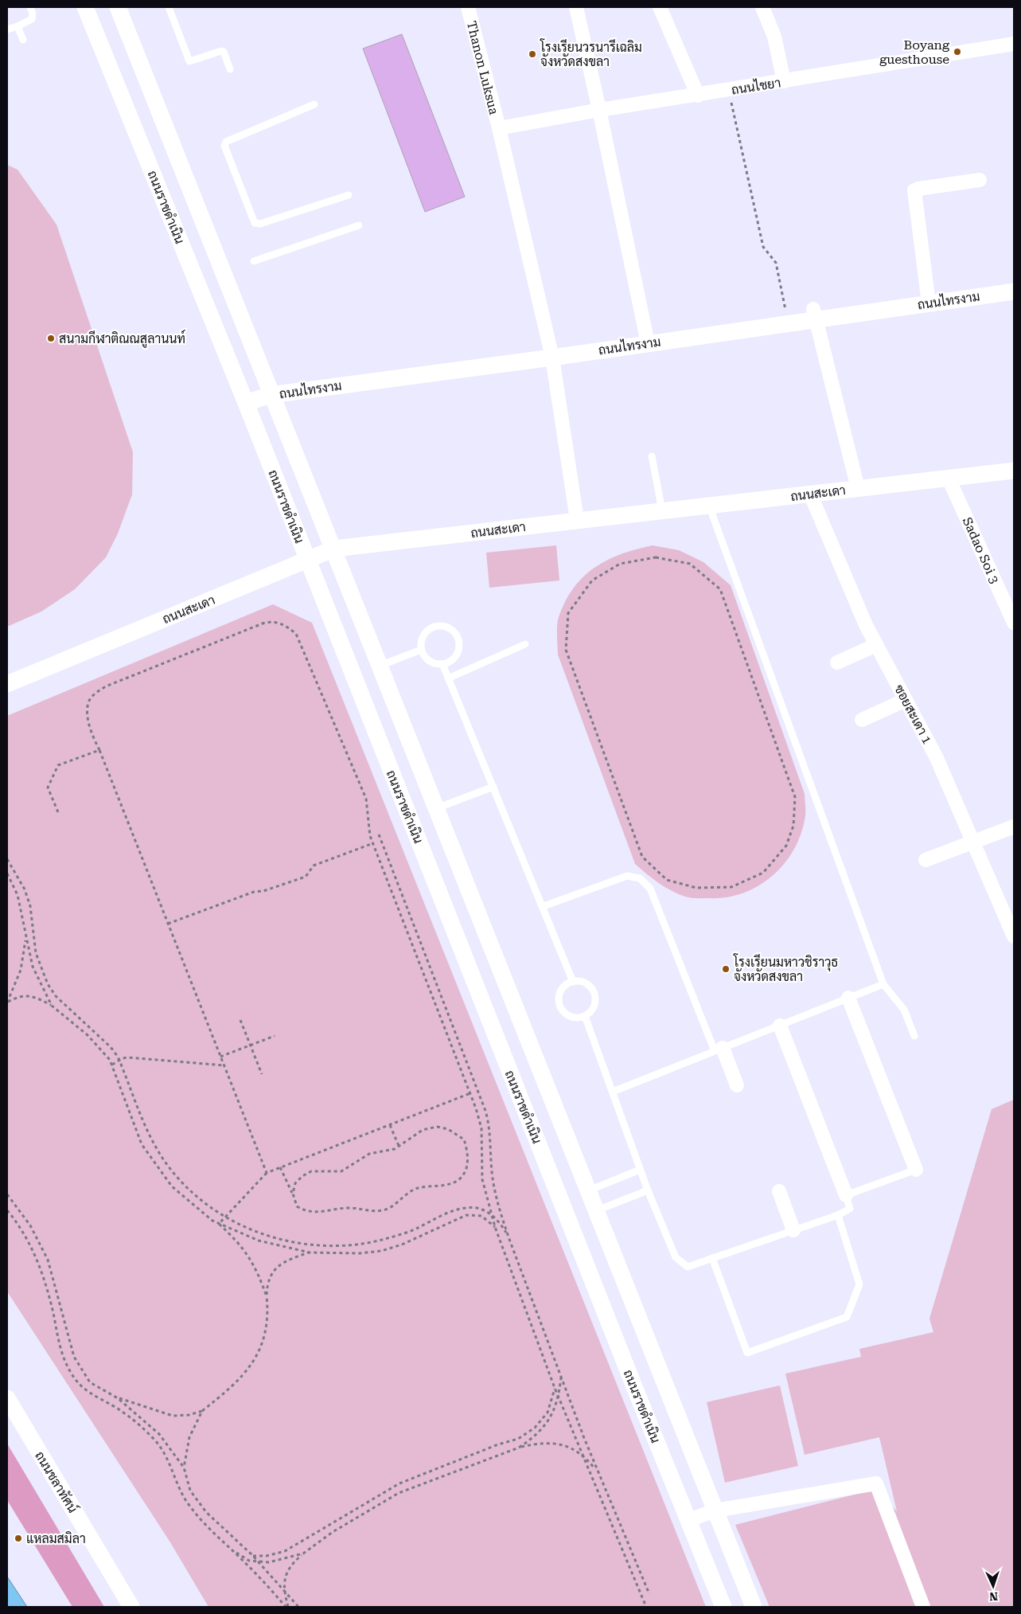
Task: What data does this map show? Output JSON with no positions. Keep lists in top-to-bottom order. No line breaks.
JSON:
{"streets":{"street":["Thanon Luksua","ถนนไชยา","ถนนราชดำเนิน","ถนนไทรงาม","ถนนสะเดา","Sadao Soi 3","ซอยสะเดา 1","ถนนชลาทัศน์"]},"crossings":[["Thanon Luksua","ถนนไชยา"],["Thanon Luksua","ถนนไทรงาม"],["Thanon Luksua","ถนนสะเดา"],["ถนนราชดำเนิน","ถนนไทรงาม"],["ถนนราชดำเนิน","ถนนสะเดา"],["ถนนสะเดา","Sadao Soi 3"],["ถนนสะเดา","ซอยสะเดา 1"]],"places":["Boyang guesthouse","โรงเรียนวรนารีเฉลิม จังหวัดสงขลา","สนามกีฬาติณณสูลานนท์","โรงเรียนมหาวชิราวุธ จังหวัดสงขลา","แหลมสมิลา"],"north":"bottom"}
